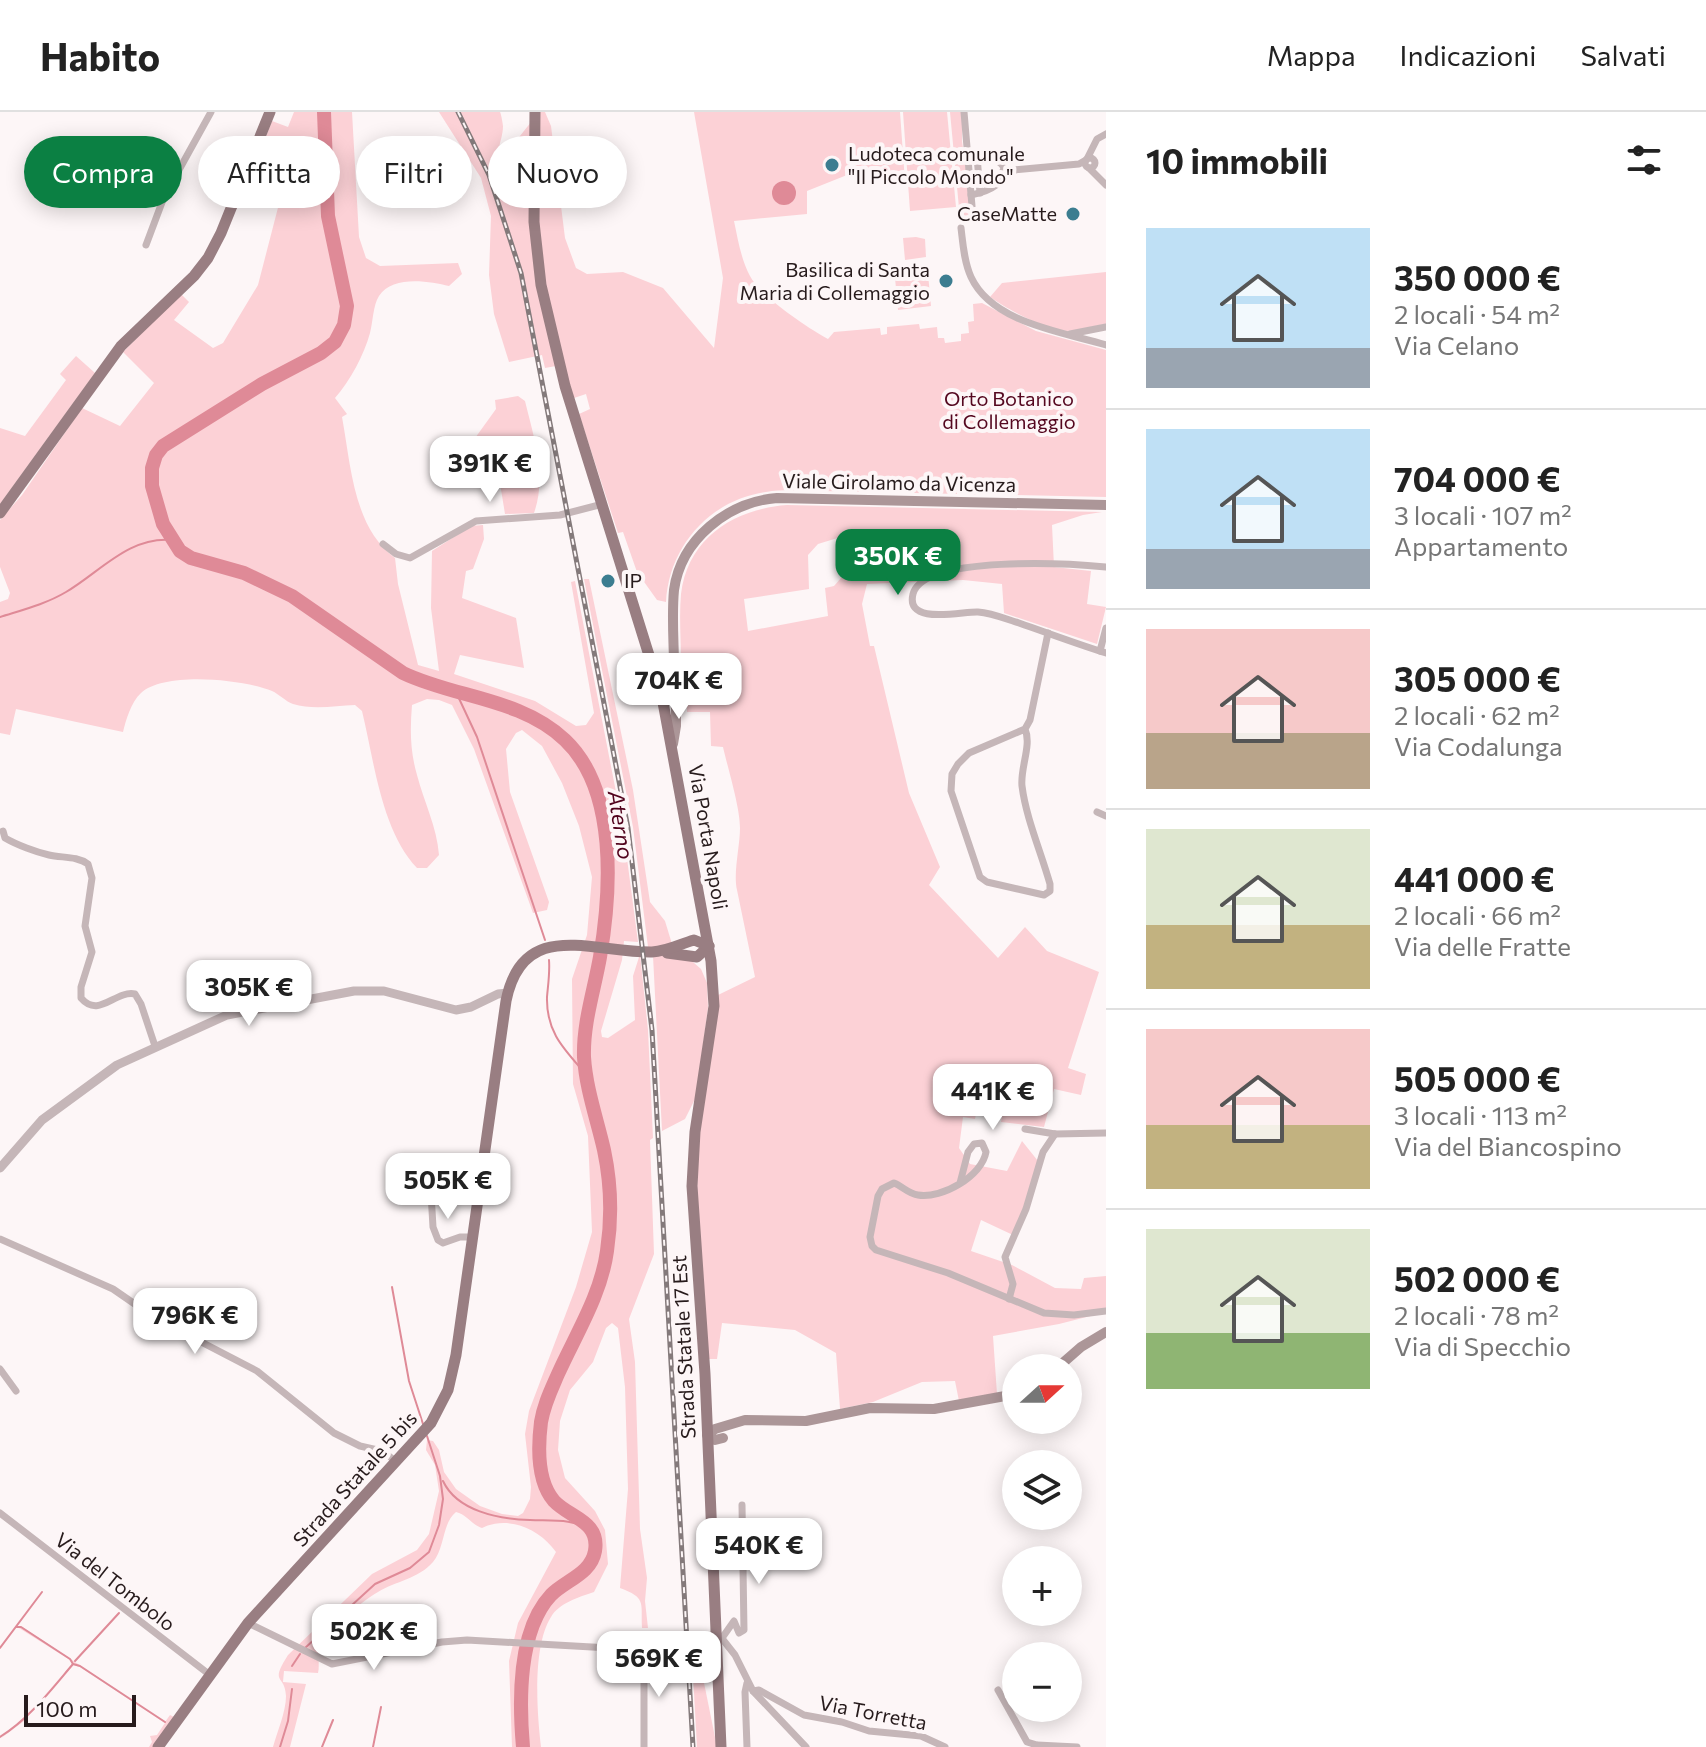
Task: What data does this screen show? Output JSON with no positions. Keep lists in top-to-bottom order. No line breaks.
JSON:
{"streets":{"main road":["Viale Girolamo da Vicenza","Via Porta Napoli","Strada Statale 17 Est","Strada Statale 5 bis"],"street":["Via del Tombolo","Via Torretta"]},"crossings":[["Viale Girolamo da Vicenza","Via Porta Napoli"],["Via Porta Napoli","Strada Statale 17 Est"],["Via Porta Napoli","Strada Statale 5 bis"],["Strada Statale 17 Est","Strada Statale 5 bis"],["Strada Statale 5 bis","Via del Tombolo"]],"water":["Aterno"],"parks":["Orto Botanico di Collemaggio"],"places":["Ludoteca comunale \"Il Piccolo Mondo\"","CaseMatte","Basilica di Santa Maria di Collemaggio","IP"],"scale_bar":"100 m","north":"right","page":{"header":"Habito","nav":["Mappa","Indicazioni","Salvati"],"heading":"10 immobili","chip":["Compra","Affitta","Filtri","Nuovo"],"list":[{"name":"350 000 €","note":"2 locali · 54 m² · Via Celano"},{"name":"704 000 €","note":"3 locali · 107 m² · Appartamento"},{"name":"305 000 €","note":"2 locali · 62 m² · Via Codalunga"},{"name":"441 000 €","note":"2 locali · 66 m² · Via delle Fratte"},{"name":"505 000 €","note":"3 locali · 113 m² · Via del Biancospino"},{"name":"502 000 €","note":"2 locali · 78 m² · Via di Specchio"}],"price":["391K €","350K €","704K €","305K €","441K €","505K €","796K €","540K €","502K €","569K €"],"map_buttons":["+","−"],"scale":"100 m"}}
